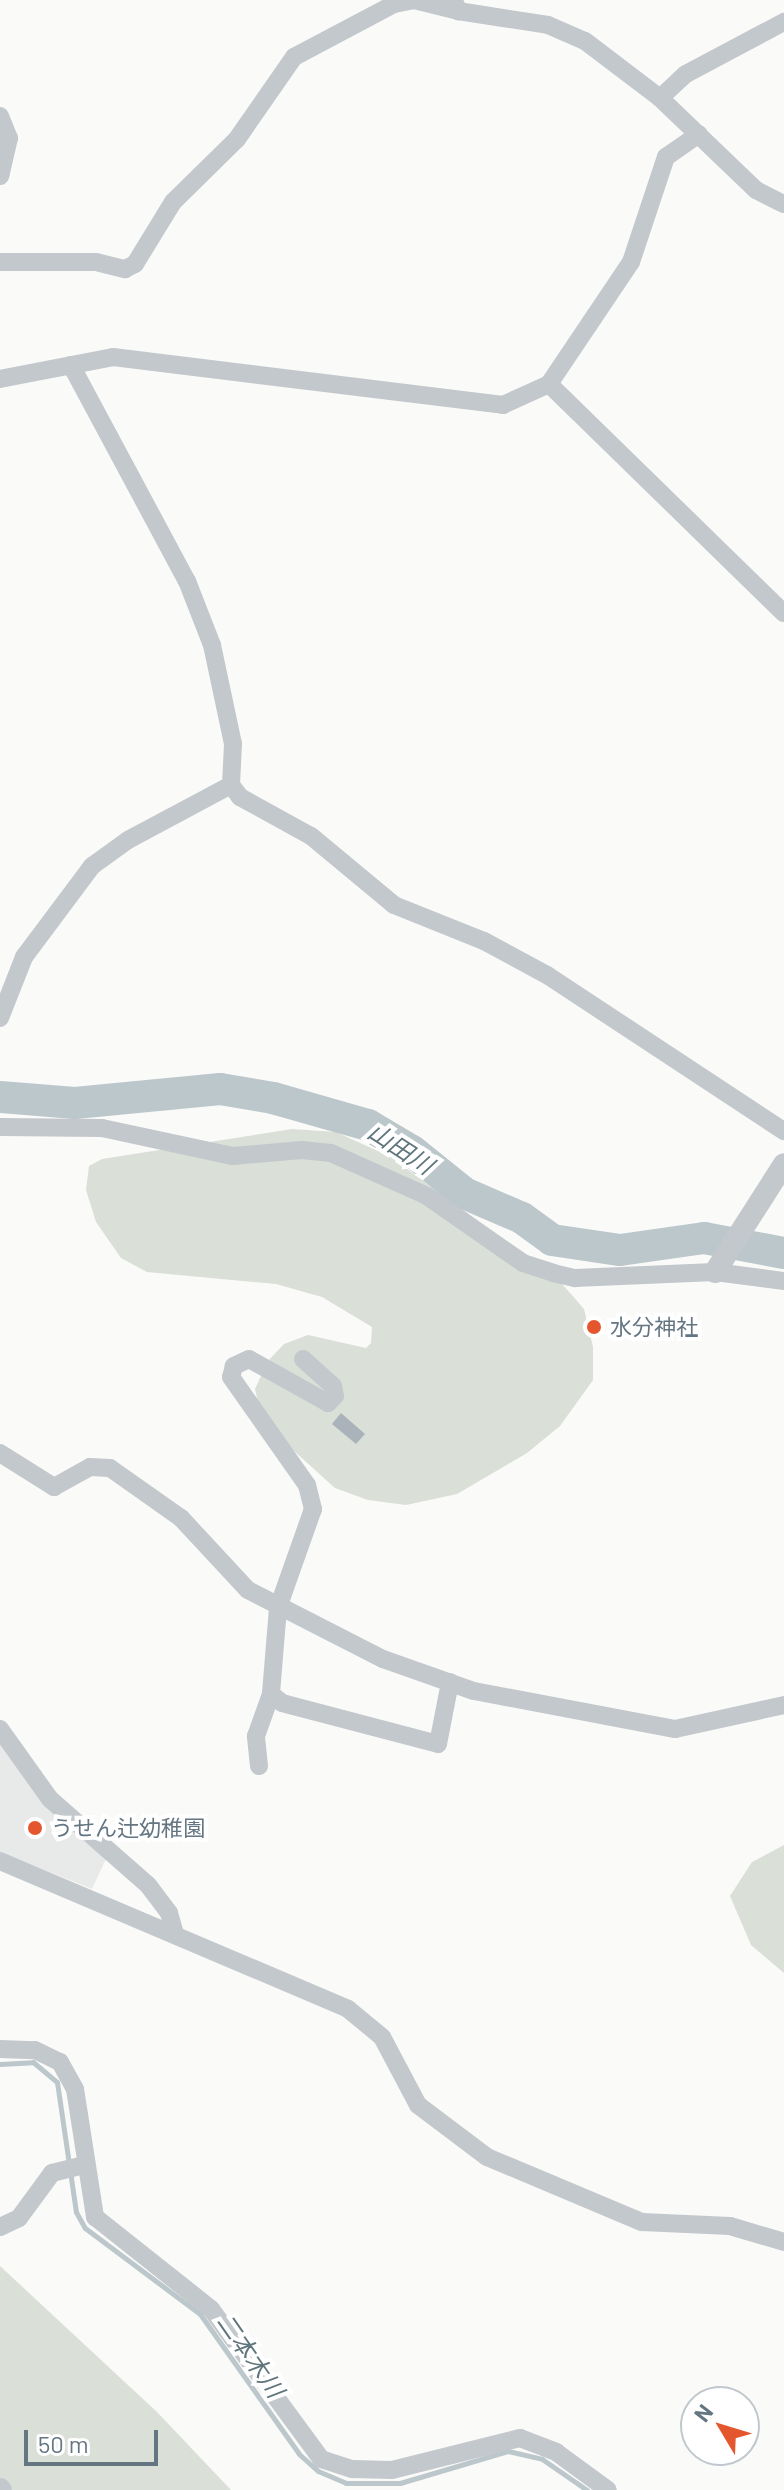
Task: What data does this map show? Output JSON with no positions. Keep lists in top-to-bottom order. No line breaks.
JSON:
{"water":["山田川","二本木川"],"places":["水分神社","うせん辻幼稚園"],"scale_bar":"50 m","north":"top left"}
